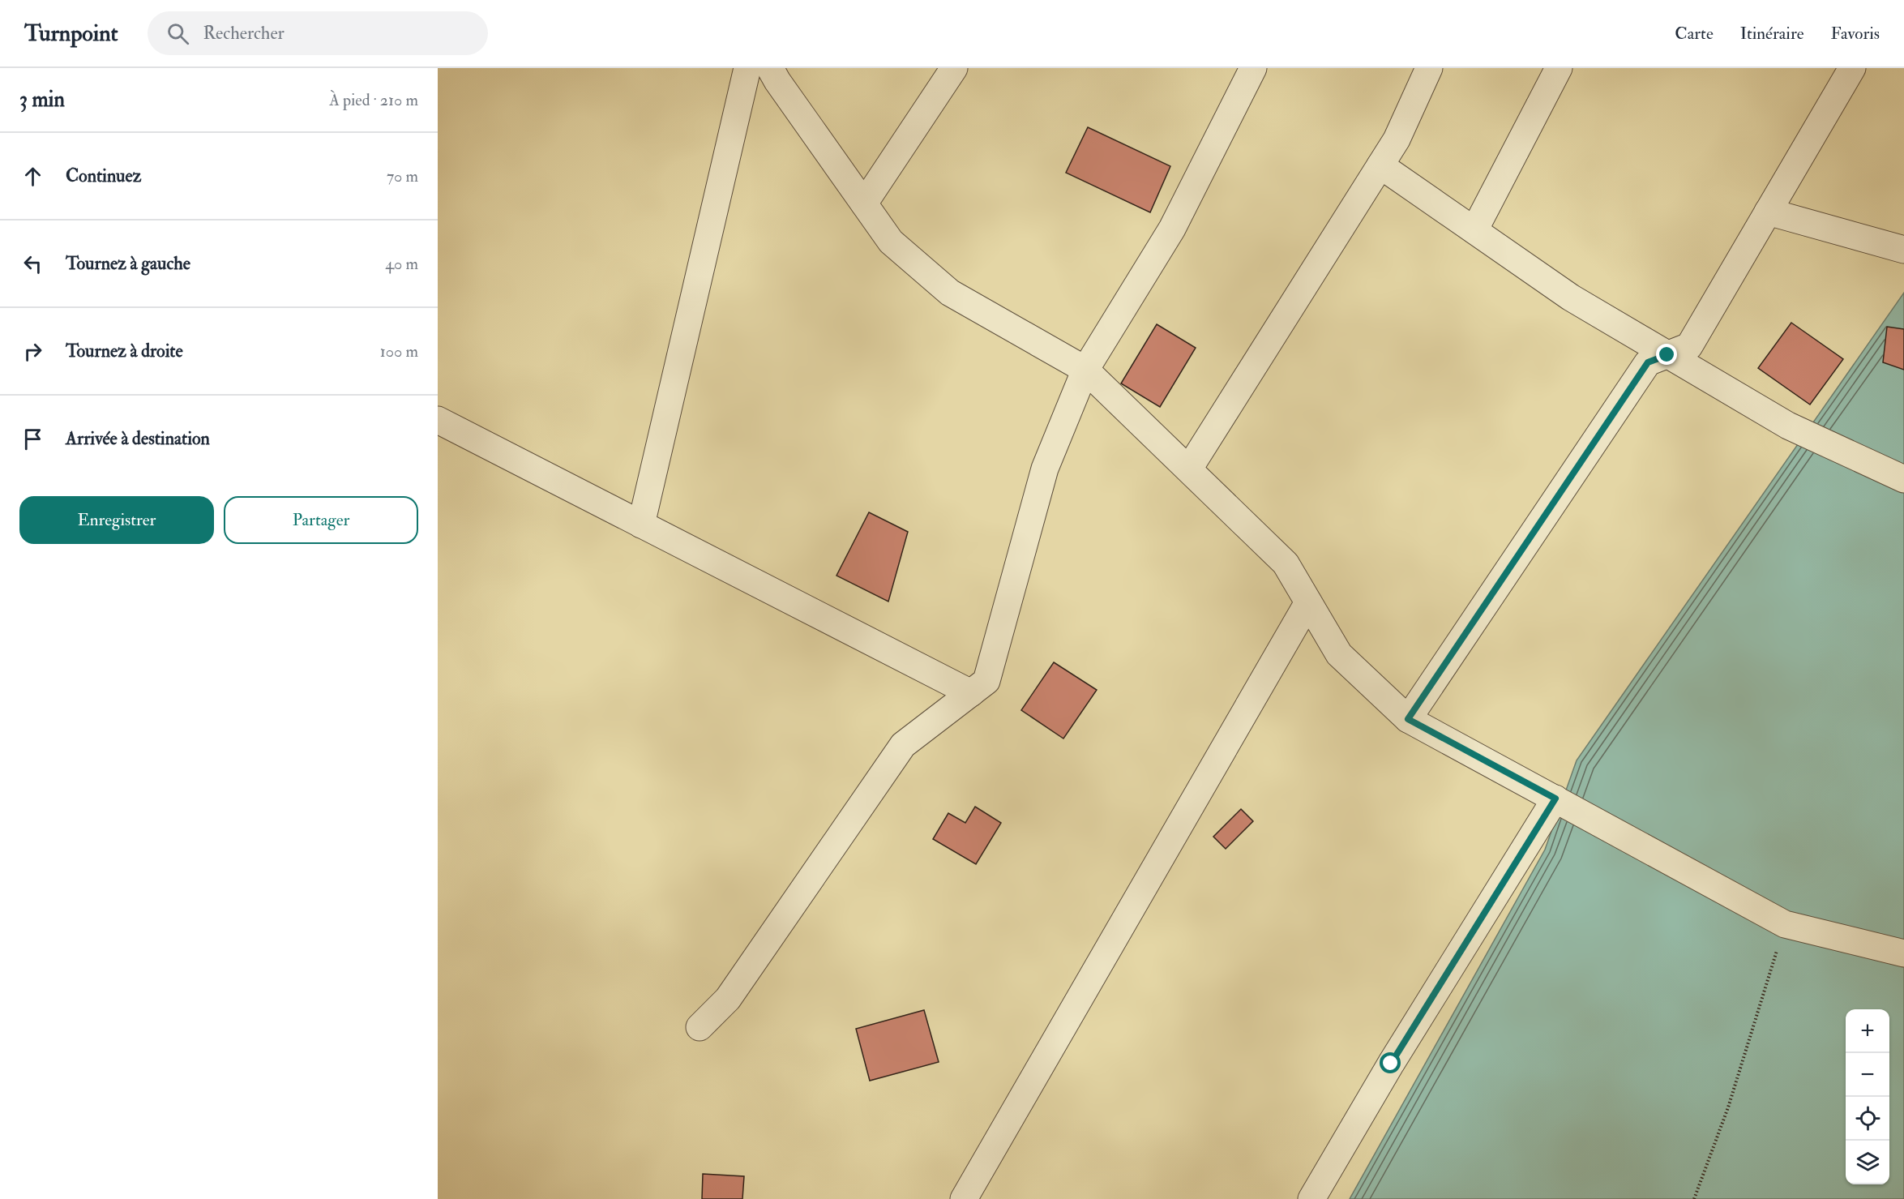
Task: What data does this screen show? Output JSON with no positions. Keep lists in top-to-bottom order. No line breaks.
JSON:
{"page":{"header":"Turnpoint","search":"Rechercher","nav":["Carte","Itinéraire","Favoris"],"heading":["3 min","À pied · 210 m"],"list":[["Continuez","70 m"],["Tournez à gauche","40 m"],["Tournez à droite","100 m"],"Arrivée à destination"],"buttons":["Enregistrer","Partager"],"map_buttons":["+","−"]}}
